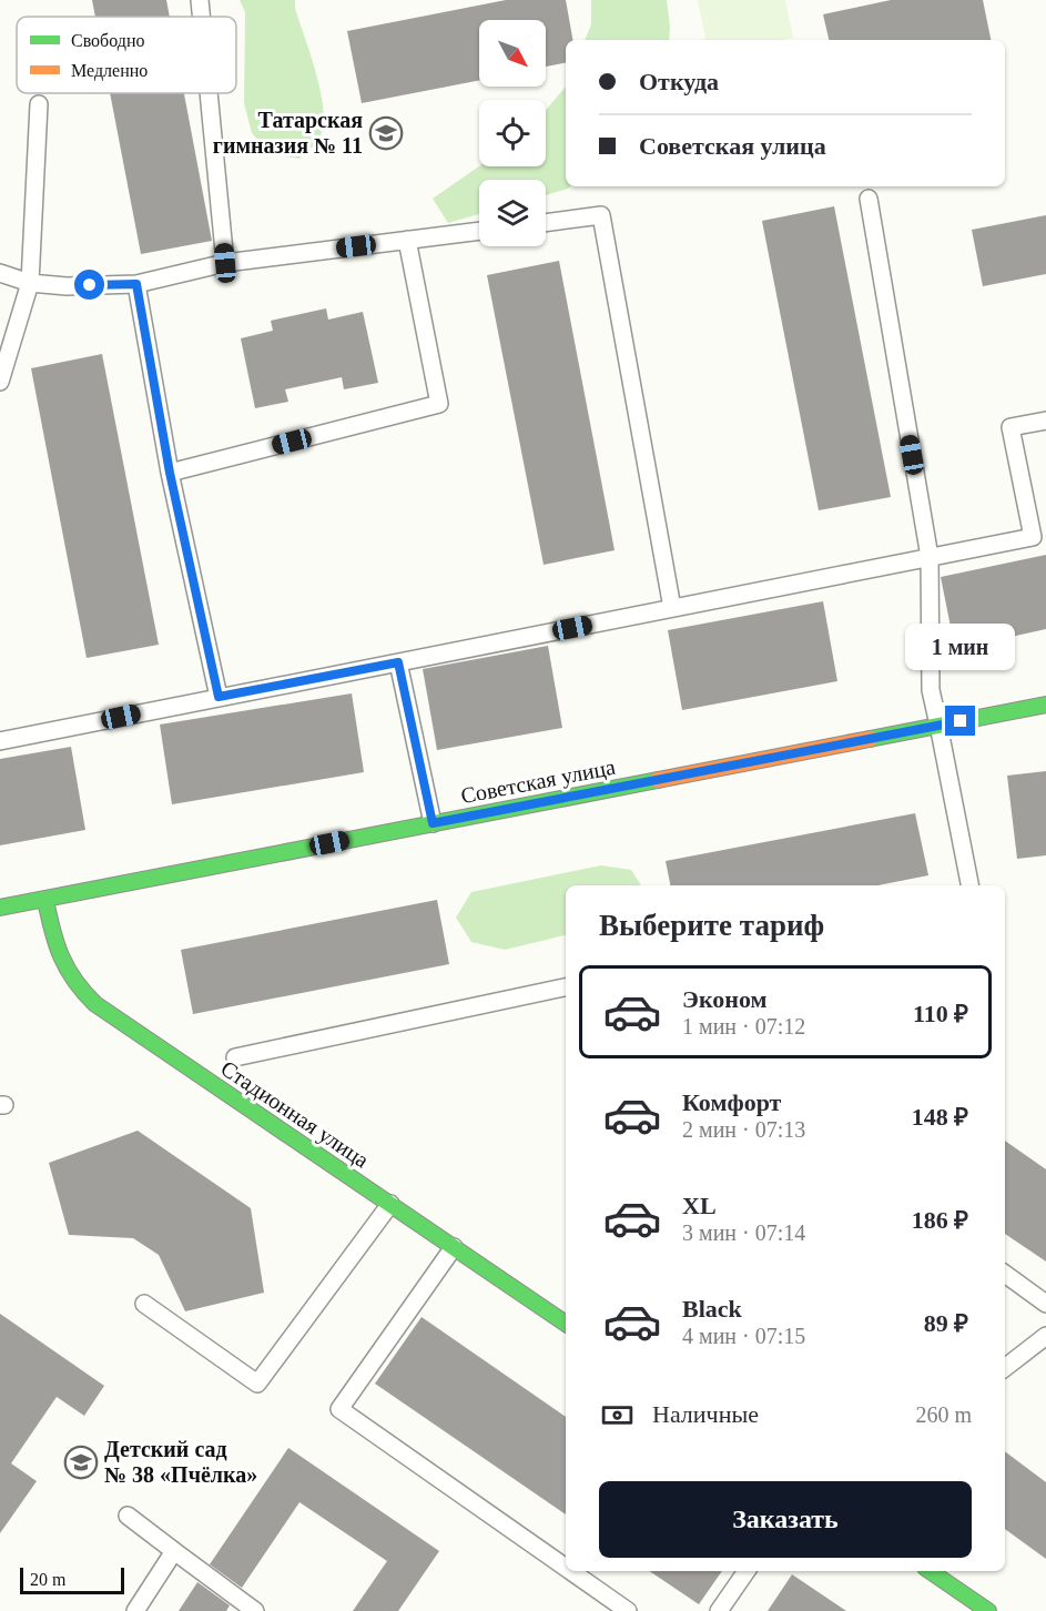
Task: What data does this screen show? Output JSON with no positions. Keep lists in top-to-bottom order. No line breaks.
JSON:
{"streets":{"street":["Советская улица","Стадионная улица"]},"crossings":[["Советская улица","Стадионная улица"]],"places":{"school or university":["Татарская гимназия № 11","Детский сад № 38 «Пчёлка»"]},"legend":["Свободно","Медленно"],"scale_bar":"20 m","north":"bottom right","page":{"banner":["Откуда","Советская улица"],"bubble":"1 мин","heading":"Выберите тариф","list":[{"name":"Эконом","note":"1 мин · 07:12","value":"110 ₽"},{"name":"Комфорт","note":"2 мин · 07:13","value":"148 ₽"},{"name":"XL","note":"3 мин · 07:14","value":"186 ₽"},{"name":"Black","note":"4 мин · 07:15","value":"89 ₽"}],"pay":["Наличные","260 m"],"buttons":"Заказать","scale":"20 m"}}
